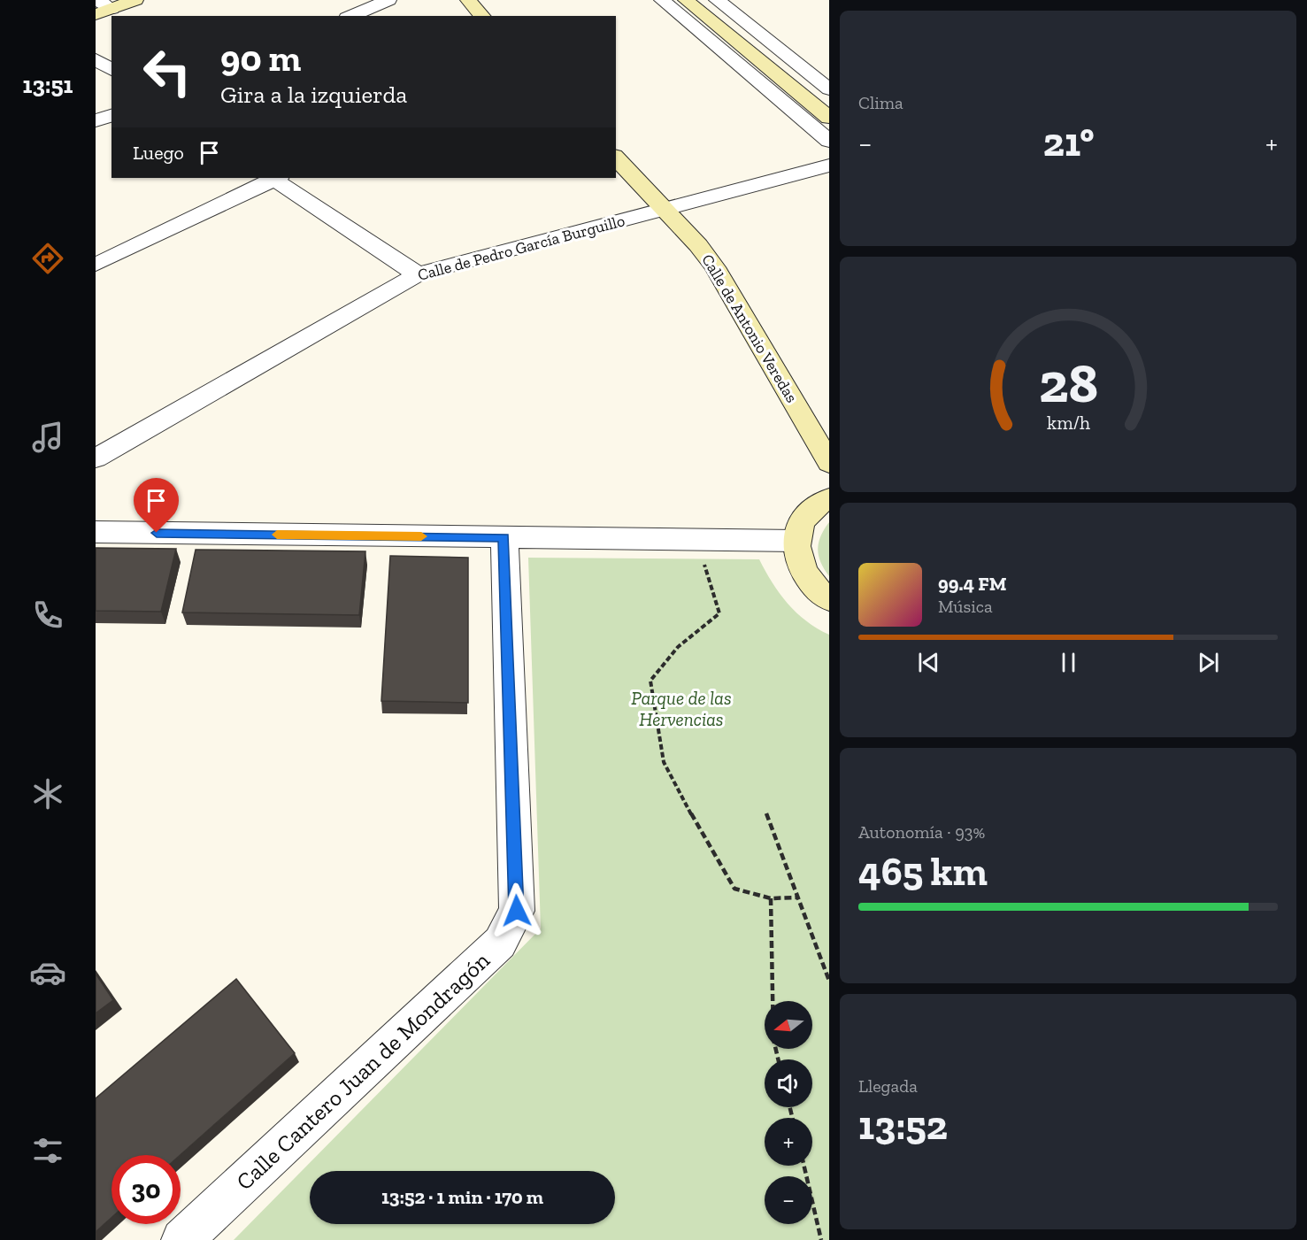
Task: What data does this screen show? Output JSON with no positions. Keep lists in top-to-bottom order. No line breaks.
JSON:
{"streets":{"street":["Calle de Pedro García Burguillo","Calle de Antonio Veredas","Calle Cantero Juan de Mondragón"]},"crossings":[["Calle de Pedro García Burguillo","Calle de Antonio Veredas"]],"parks":["Parque de las Hervencias"],"north":"left","page":{"tabs":"13:51","tile":["Clima",["Autonomía · 93%","465 km"],["Llegada","13:52"]],"turn":["90 m","Gira a la izquierda"],"heat":["−","21°","+"],"then":"Luego","song":["99.4 FM","Música"],"map_buttons":["+","−"],"limit":"30","trip":"13:52 · 1 min · 170 m","gauge":["28","km/h"]}}
